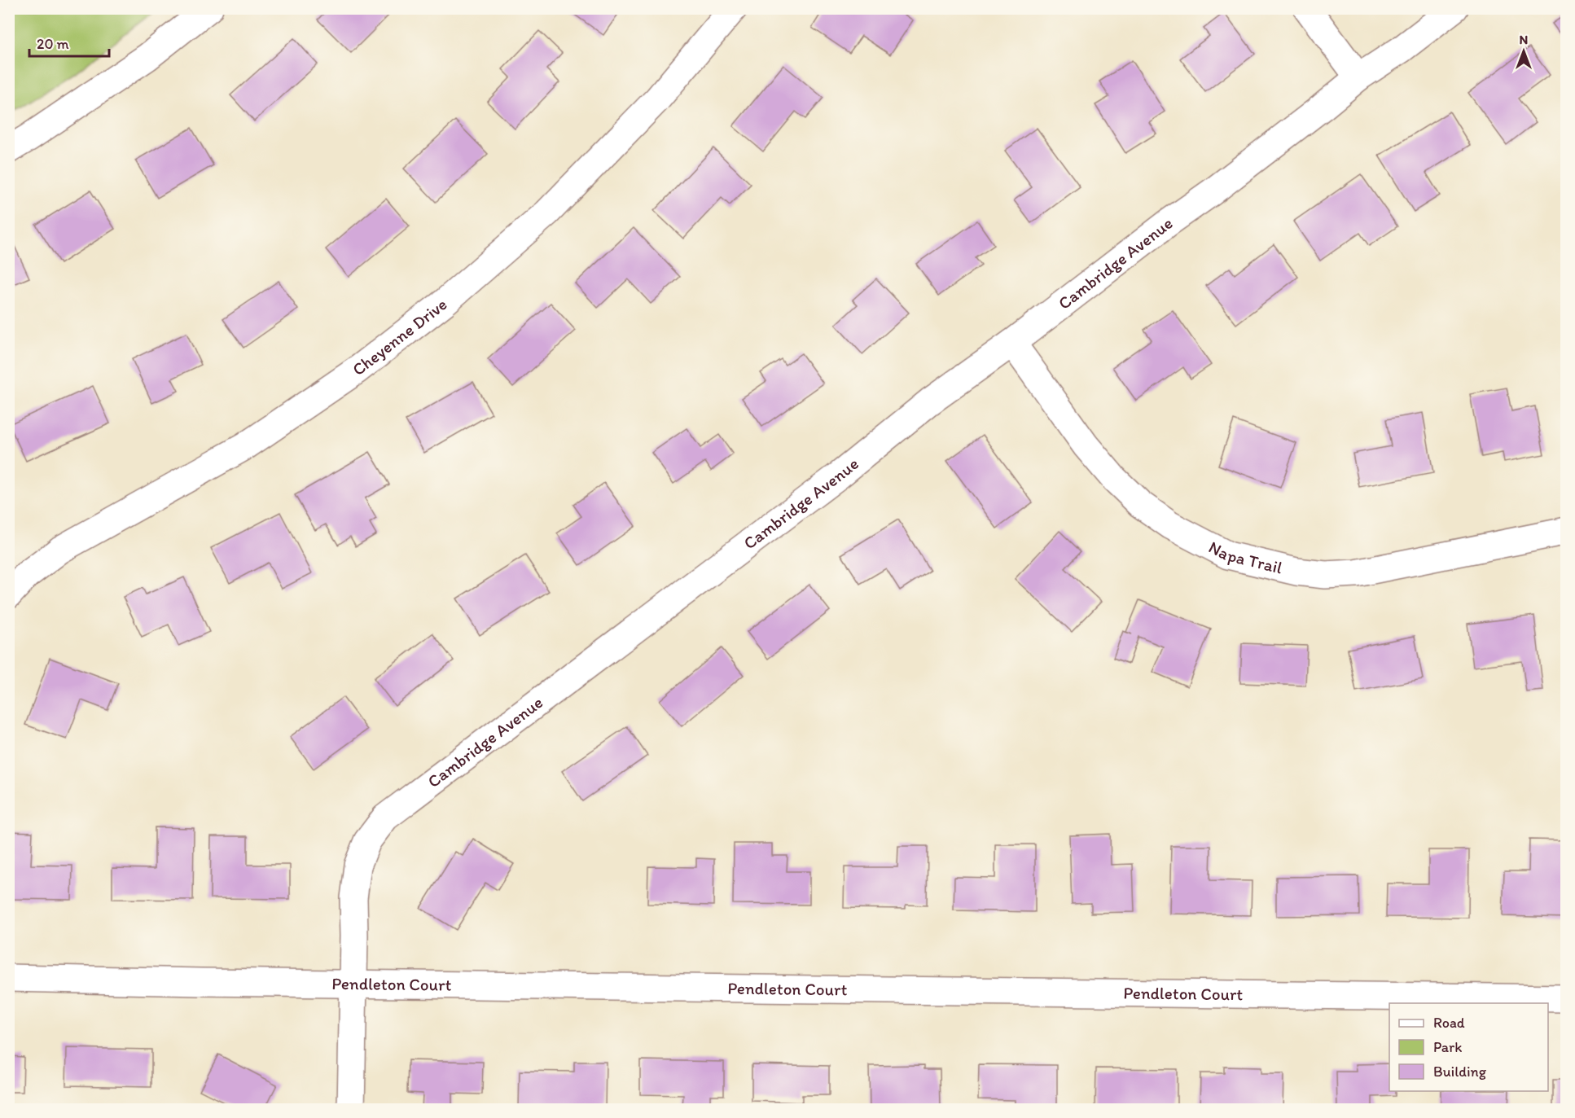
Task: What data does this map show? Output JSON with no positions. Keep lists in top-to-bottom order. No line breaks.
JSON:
{"streets":{"street":["Cambridge Avenue","Cheyenne Drive","Napa Trail","Pendleton Court"]},"crossings":[["Cambridge Avenue","Napa Trail"],["Cambridge Avenue","Pendleton Court"]],"legend":["Road","Park","Building"],"scale_bar":"20 m","north":"top"}
